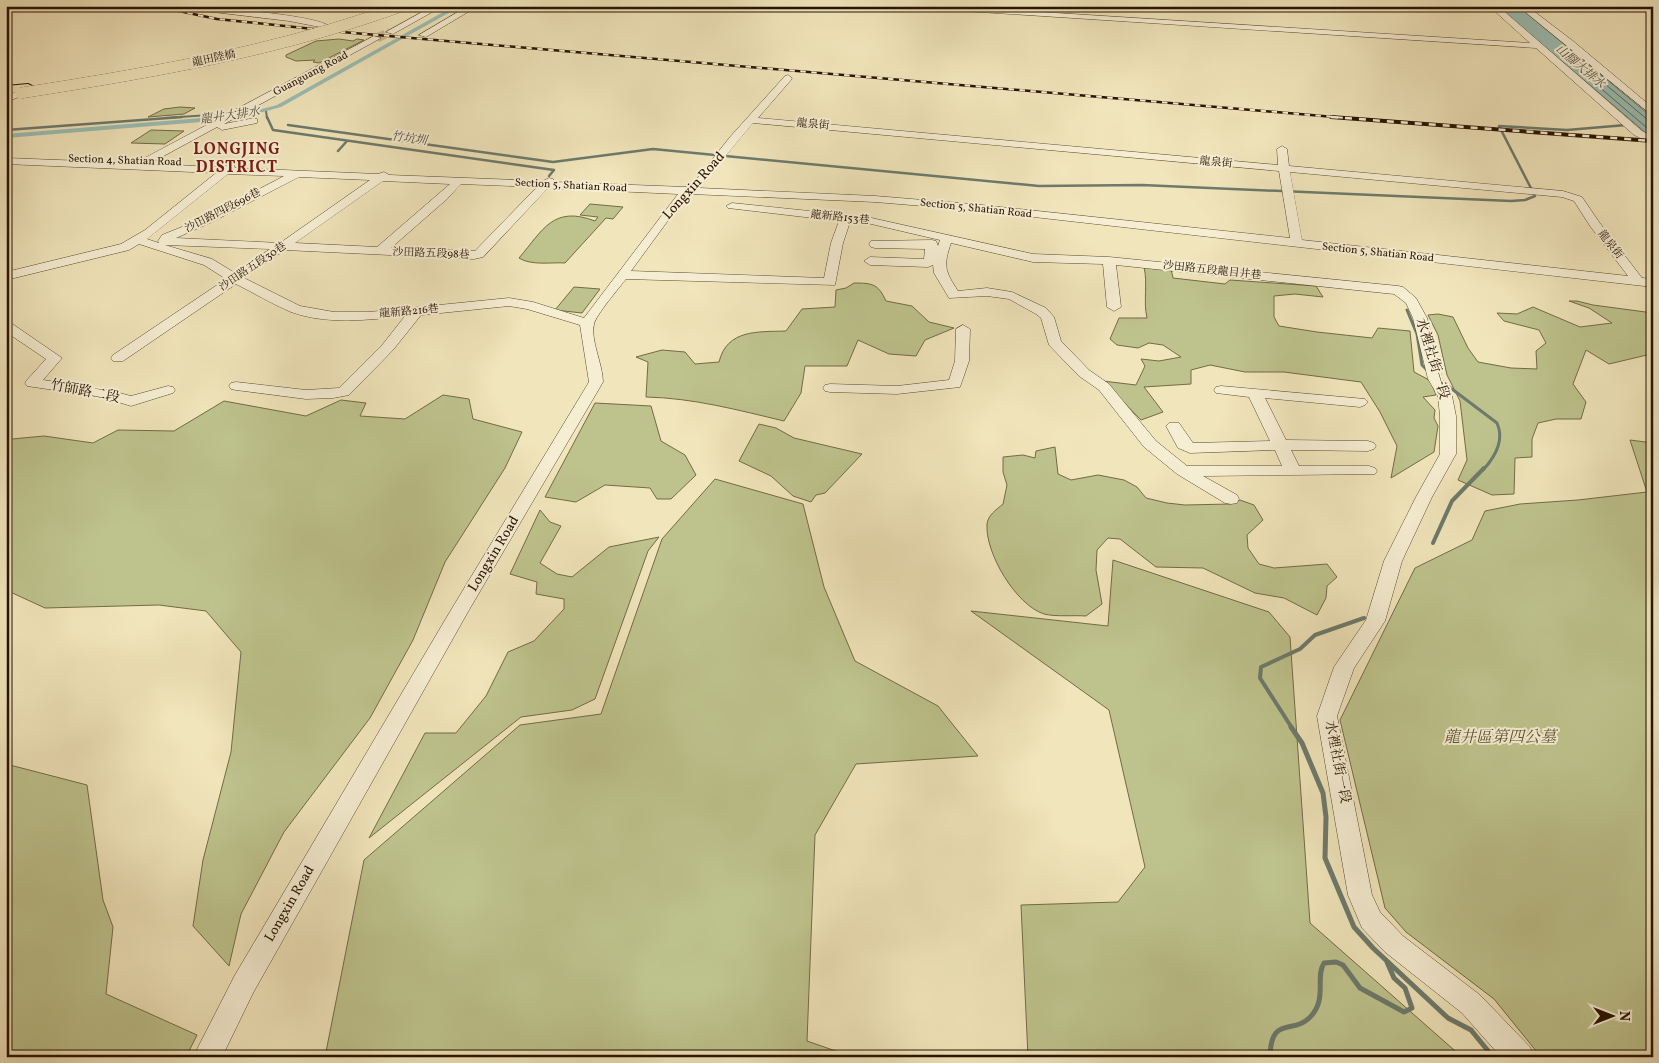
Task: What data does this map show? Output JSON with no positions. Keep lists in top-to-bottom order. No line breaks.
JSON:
{"streets":{"main road":["龍田陸橋"],"street":["Guanguang Road","龍泉街","Section 4, Shatian Road","Section 5, Shatian Road","Longxin Road","沙田路四段696巷","龍新路153巷","沙田路五段98巷","沙田路五段30巷","沙田路五段龍目井巷","龍新路216巷","水裡社街一段","竹師路二段"]},"crossings":[["Guanguang Road","Section 4, Shatian Road"],["龍泉街","Section 5, Shatian Road"],["龍泉街","Longxin Road"],["Section 4, Shatian Road","Section 5, Shatian Road"],["Section 4, Shatian Road","沙田路四段696巷"],["Section 5, Shatian Road","Longxin Road"],["Section 5, Shatian Road","沙田路四段696巷"],["Section 5, Shatian Road","沙田路五段98巷"],["Section 5, Shatian Road","沙田路五段30巷"],["Longxin Road","龍新路216巷"],["沙田路四段696巷","沙田路五段98巷"],["沙田路四段696巷","龍新路216巷"],["龍新路153巷","沙田路五段龍目井巷"],["沙田路五段98巷","沙田路五段30巷"],["沙田路五段30巷","龍新路216巷"],["沙田路五段龍目井巷","水裡社街一段"]],"districts":["LONGJING DISTRICT"],"water":["山腳大排水","龍井大排水","竹坑圳"],"parks":["龍井區第四公墓"],"north":"right"}
